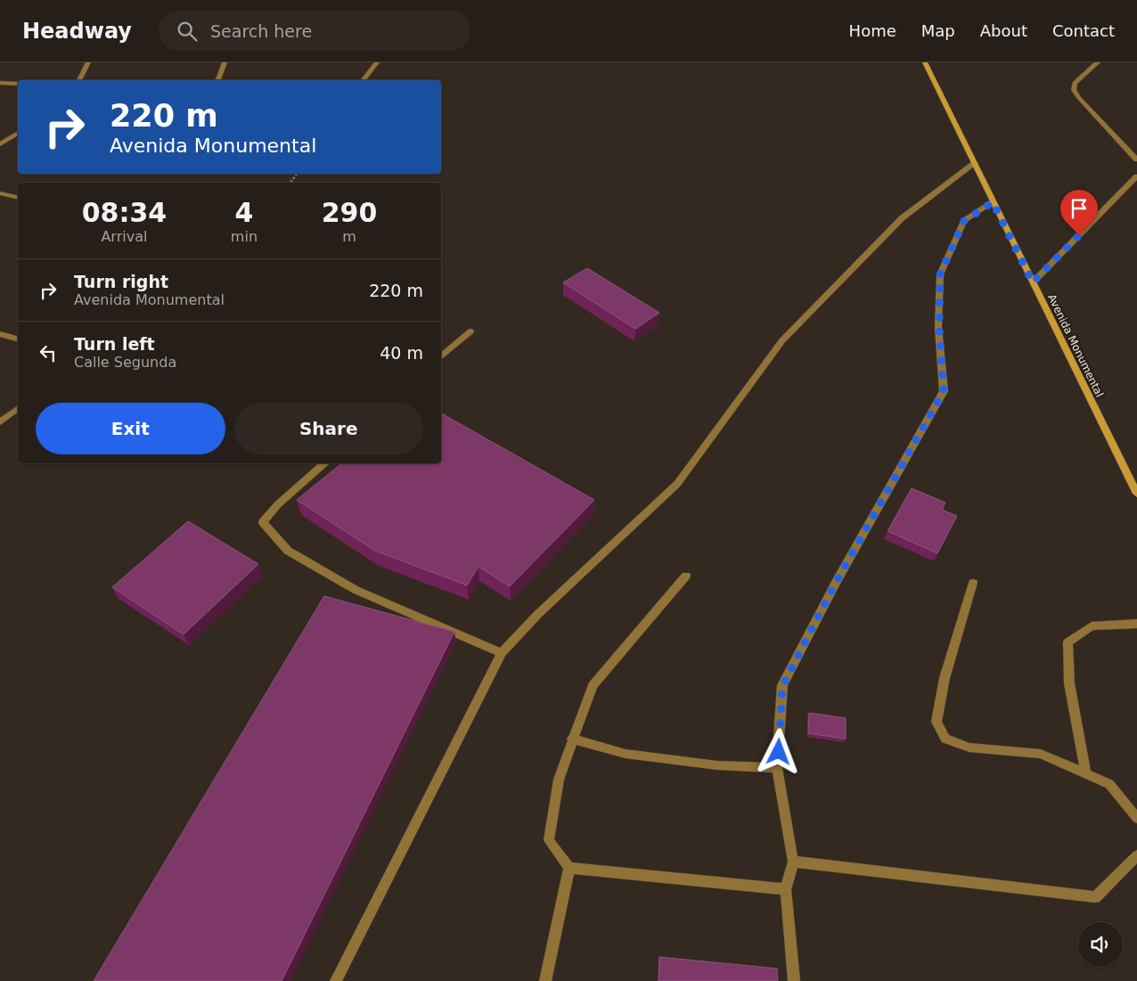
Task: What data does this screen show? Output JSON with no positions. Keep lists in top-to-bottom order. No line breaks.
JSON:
{"streets":{"main road":["Avenida Monumental"]},"page":{"header":"Headway","search":"Search here","nav":["Home","Map","About","Contact"],"turn":["220 m","Avenida Monumental"],"eta":["08:34","Arrival","4","min","290","m"],"list":[{"name":"Turn right","note":"Avenida Monumental","value":"220 m"},{"name":"Turn left","note":"Calle Segunda","value":"40 m"}],"buttons":["Exit","Share"]}}
